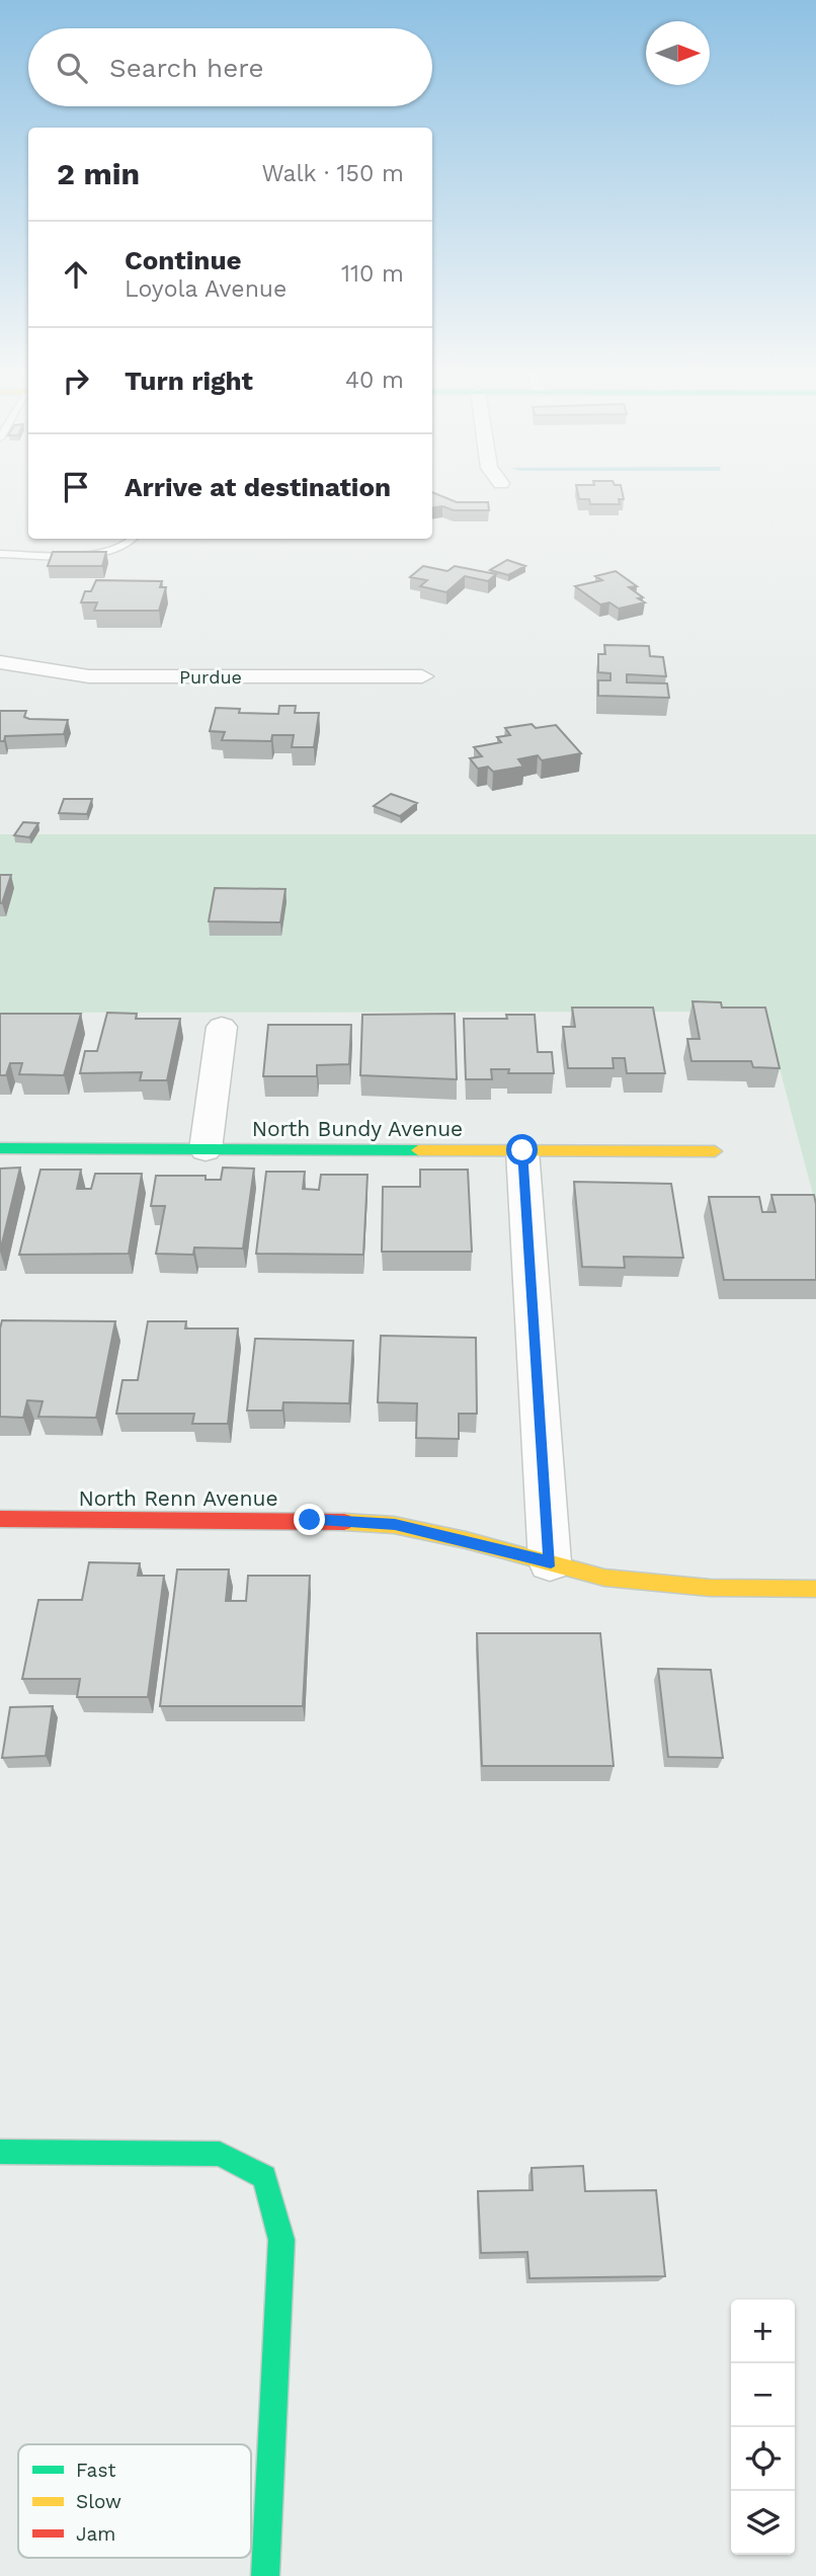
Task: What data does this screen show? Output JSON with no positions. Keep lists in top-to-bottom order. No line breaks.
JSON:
{"streets":{"street":["Purdue","North Bundy Avenue","North Renn Avenue"]},"legend":["Fast","Slow","Jam"],"north":"right","page":{"search":"Search here","heading":["2 min","Walk · 150 m"],"list":[["Continue","Loyola Avenue","110 m"],["Turn right","40 m"],"Arrive at destination"],"map_buttons":["+","−"]}}
